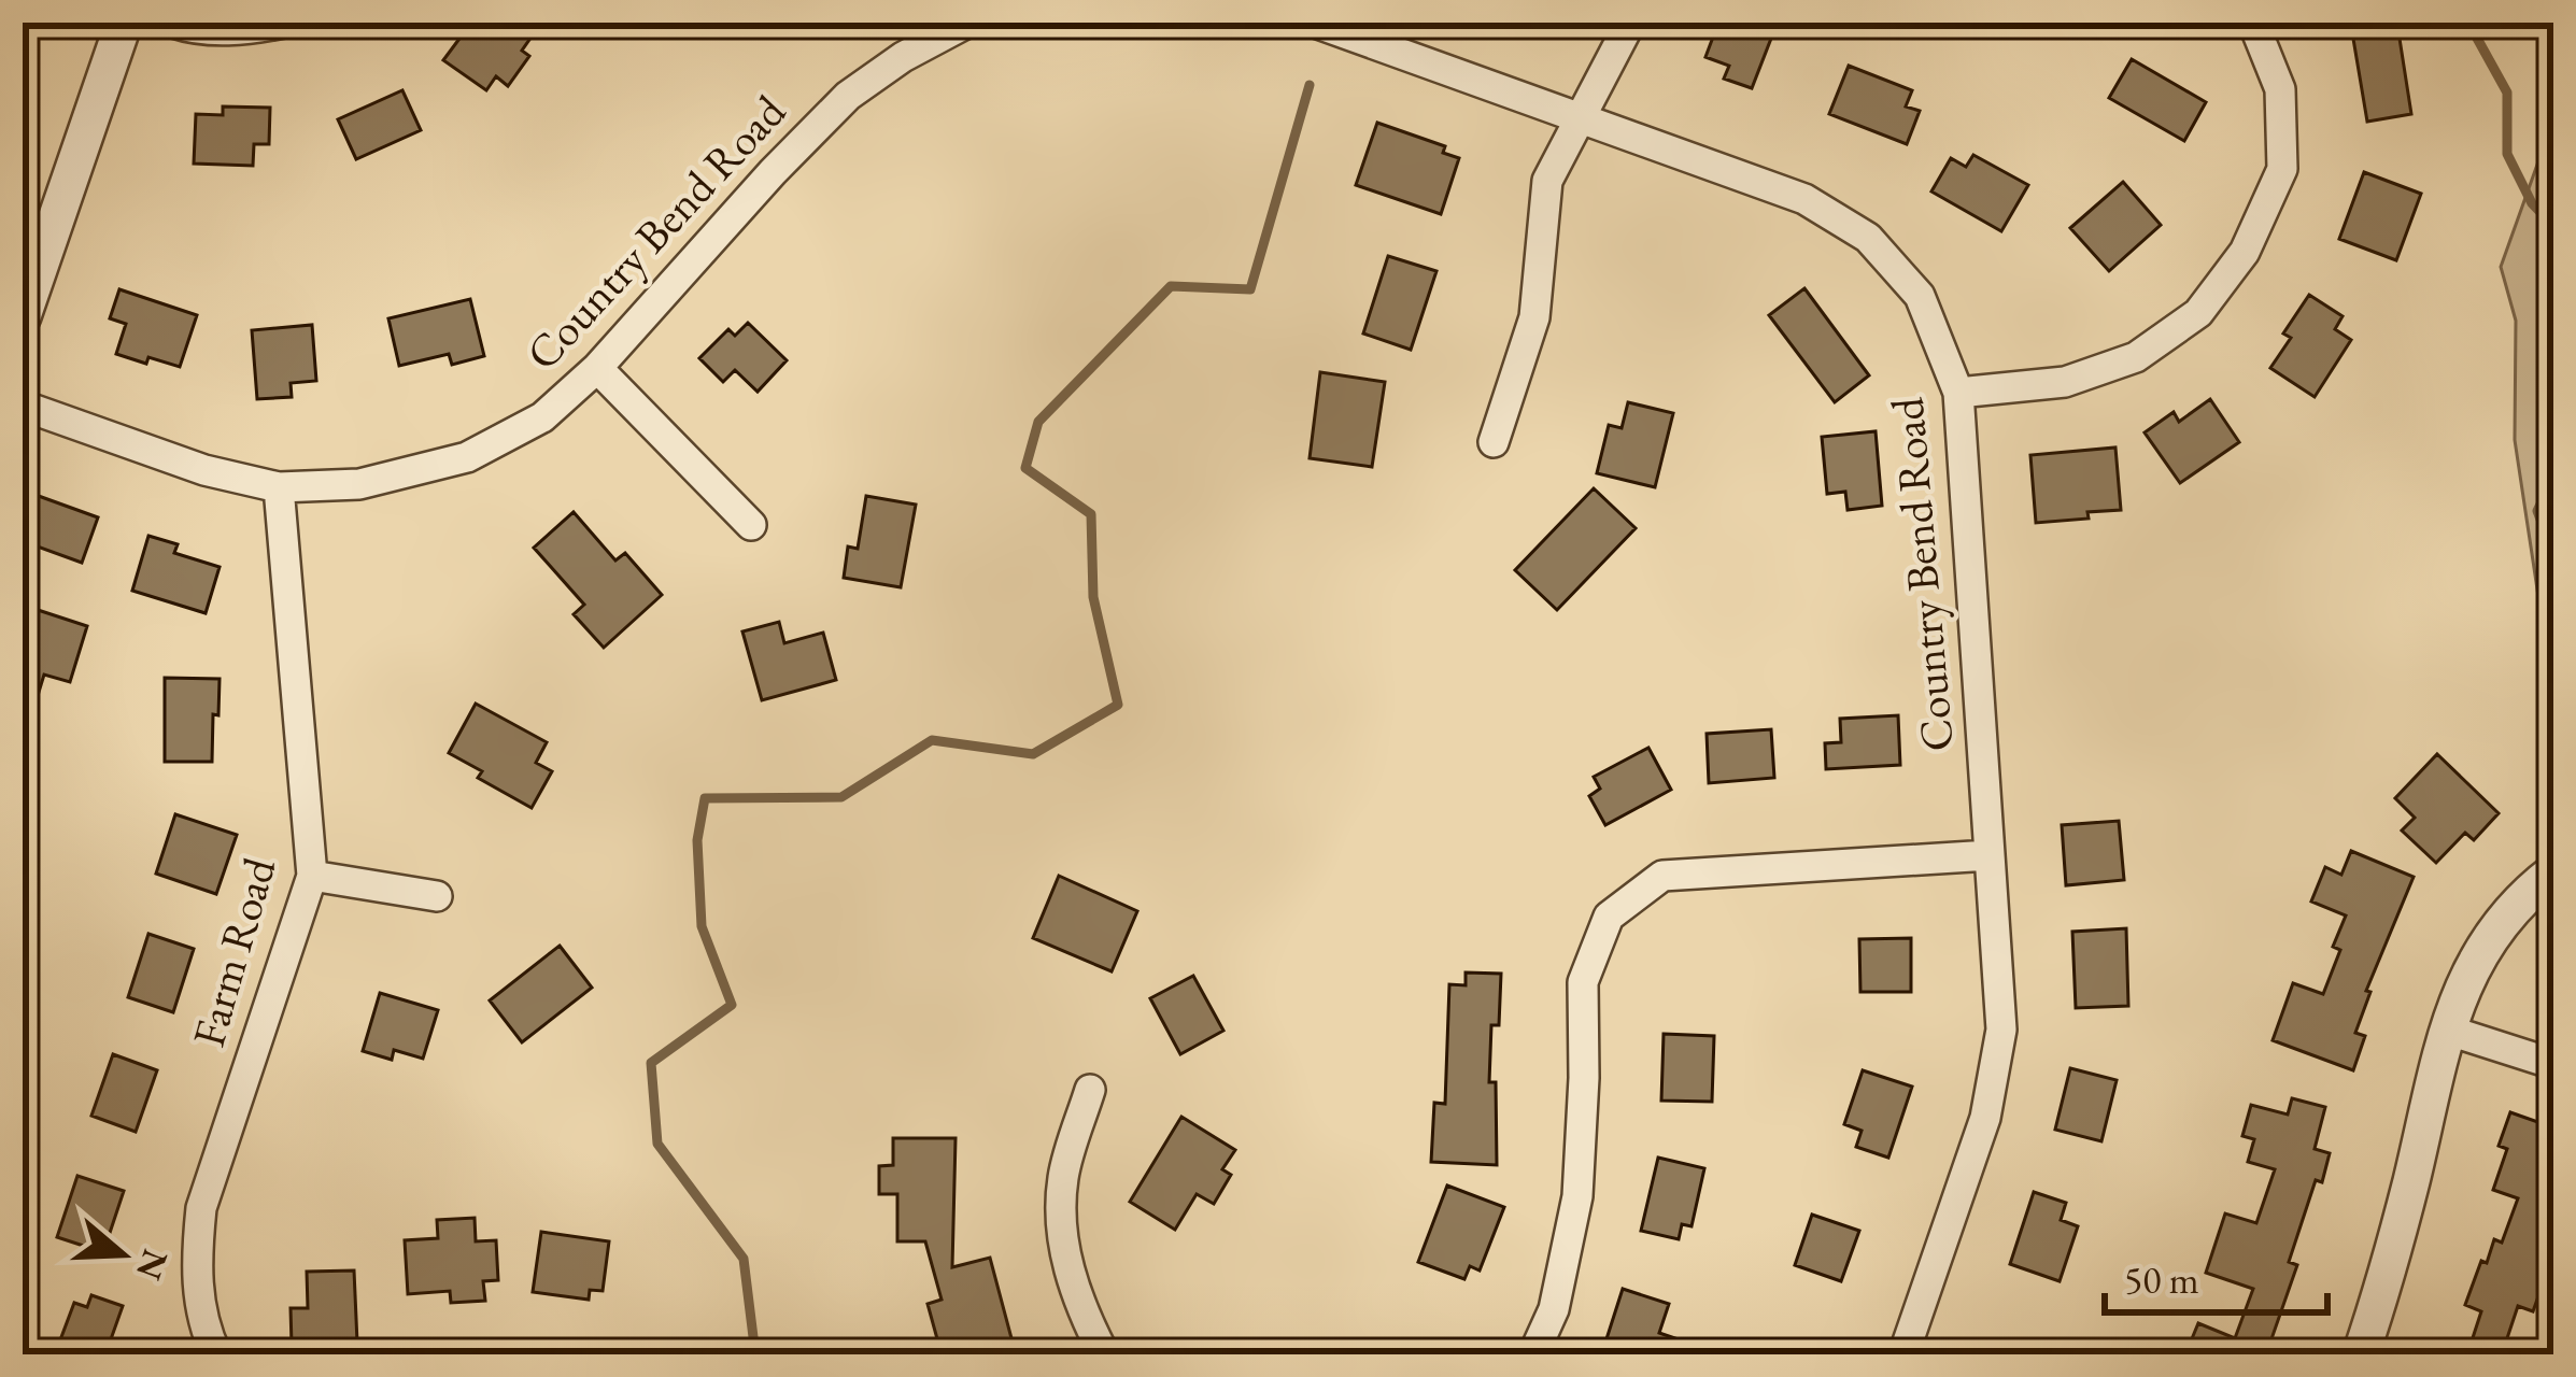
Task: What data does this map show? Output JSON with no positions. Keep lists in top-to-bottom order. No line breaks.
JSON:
{"streets":{"street":["Country Bend Road","Farm Road"]},"crossings":[["Country Bend Road","Farm Road"]],"scale_bar":"50 m","north":"right"}
